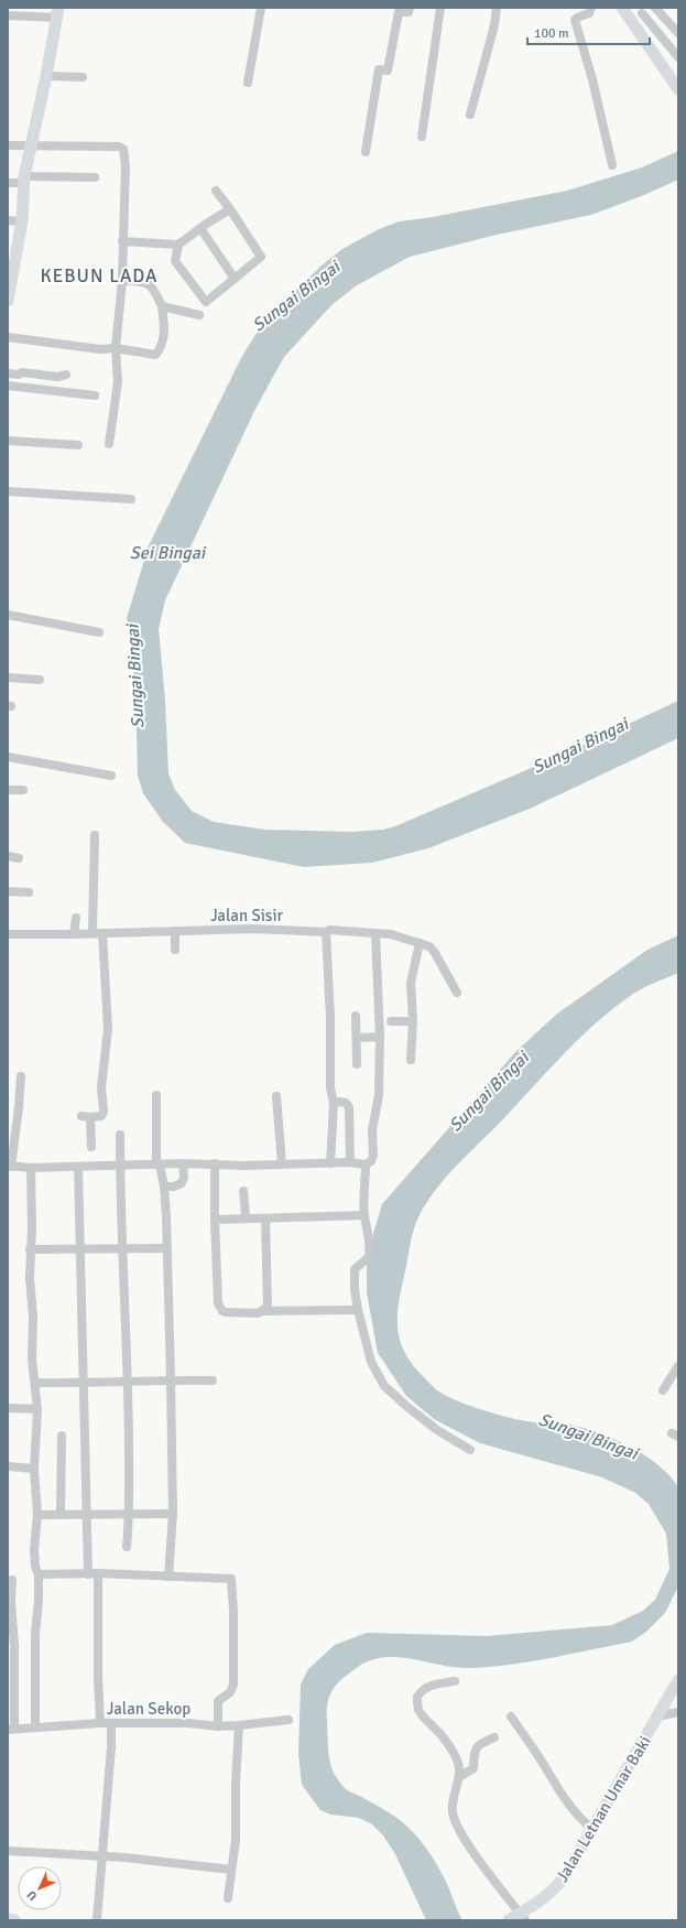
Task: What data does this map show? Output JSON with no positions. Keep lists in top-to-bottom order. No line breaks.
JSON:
{"streets":{"street":["Jalan Sisir","Jalan Sekop","Jalan Letnan Umar Baki"]},"districts":["KEBUN LADA"],"water":["Sungai Bingai","Sei Bingai"],"scale_bar":"100 m","north":"bottom left"}
